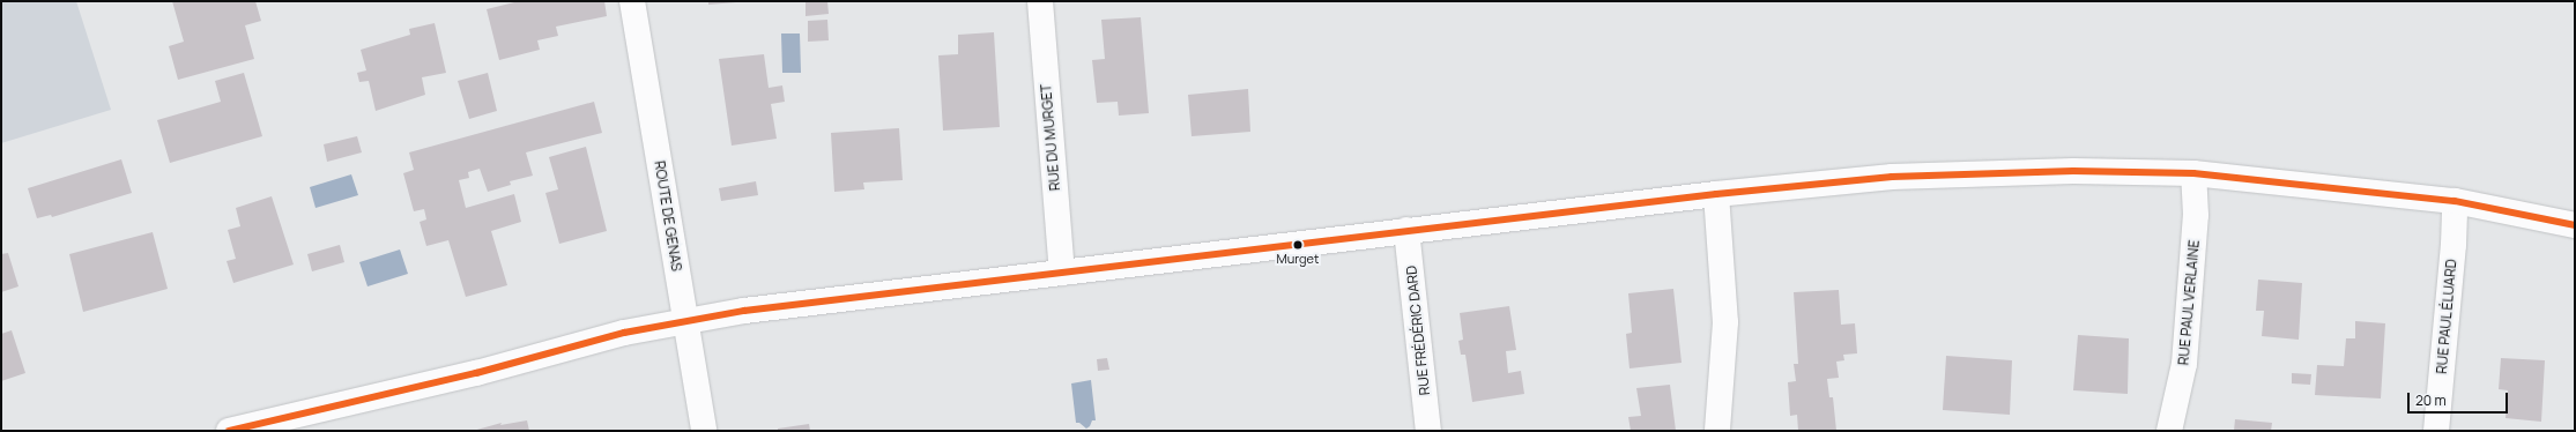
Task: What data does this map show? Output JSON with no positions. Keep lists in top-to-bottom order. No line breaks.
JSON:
{"streets":{"street":["RUE DU MURGET","ROUTE DE GENAS","RUE PAUL VERLAINE","RUE PAUL ÉLUARD","RUE FRÉDÉRIC DARD"]},"places":["Murget"],"scale_bar":"20 m"}
